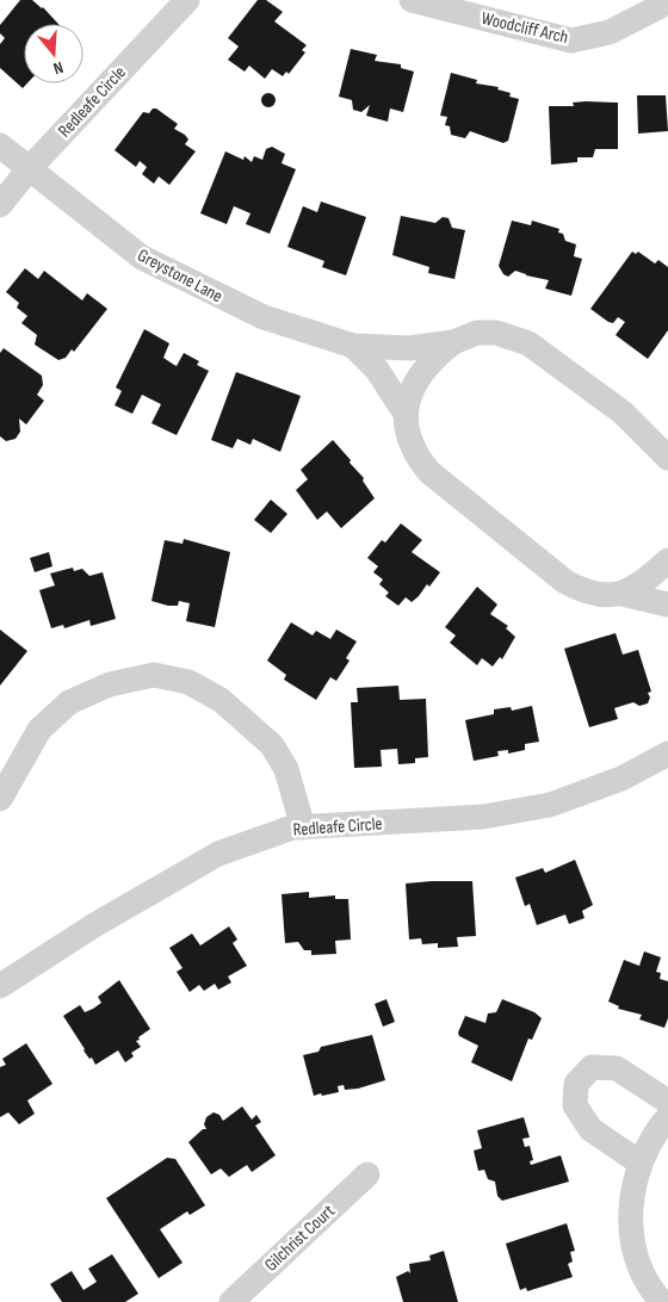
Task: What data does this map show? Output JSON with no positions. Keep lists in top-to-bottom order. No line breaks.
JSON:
{"streets":{"street":["Woodcliff Arch","Redleafe Circle","Greystone Lane","Gilchrist Court"]},"crossings":[["Redleafe Circle","Greystone Lane"]],"north":"bottom"}
